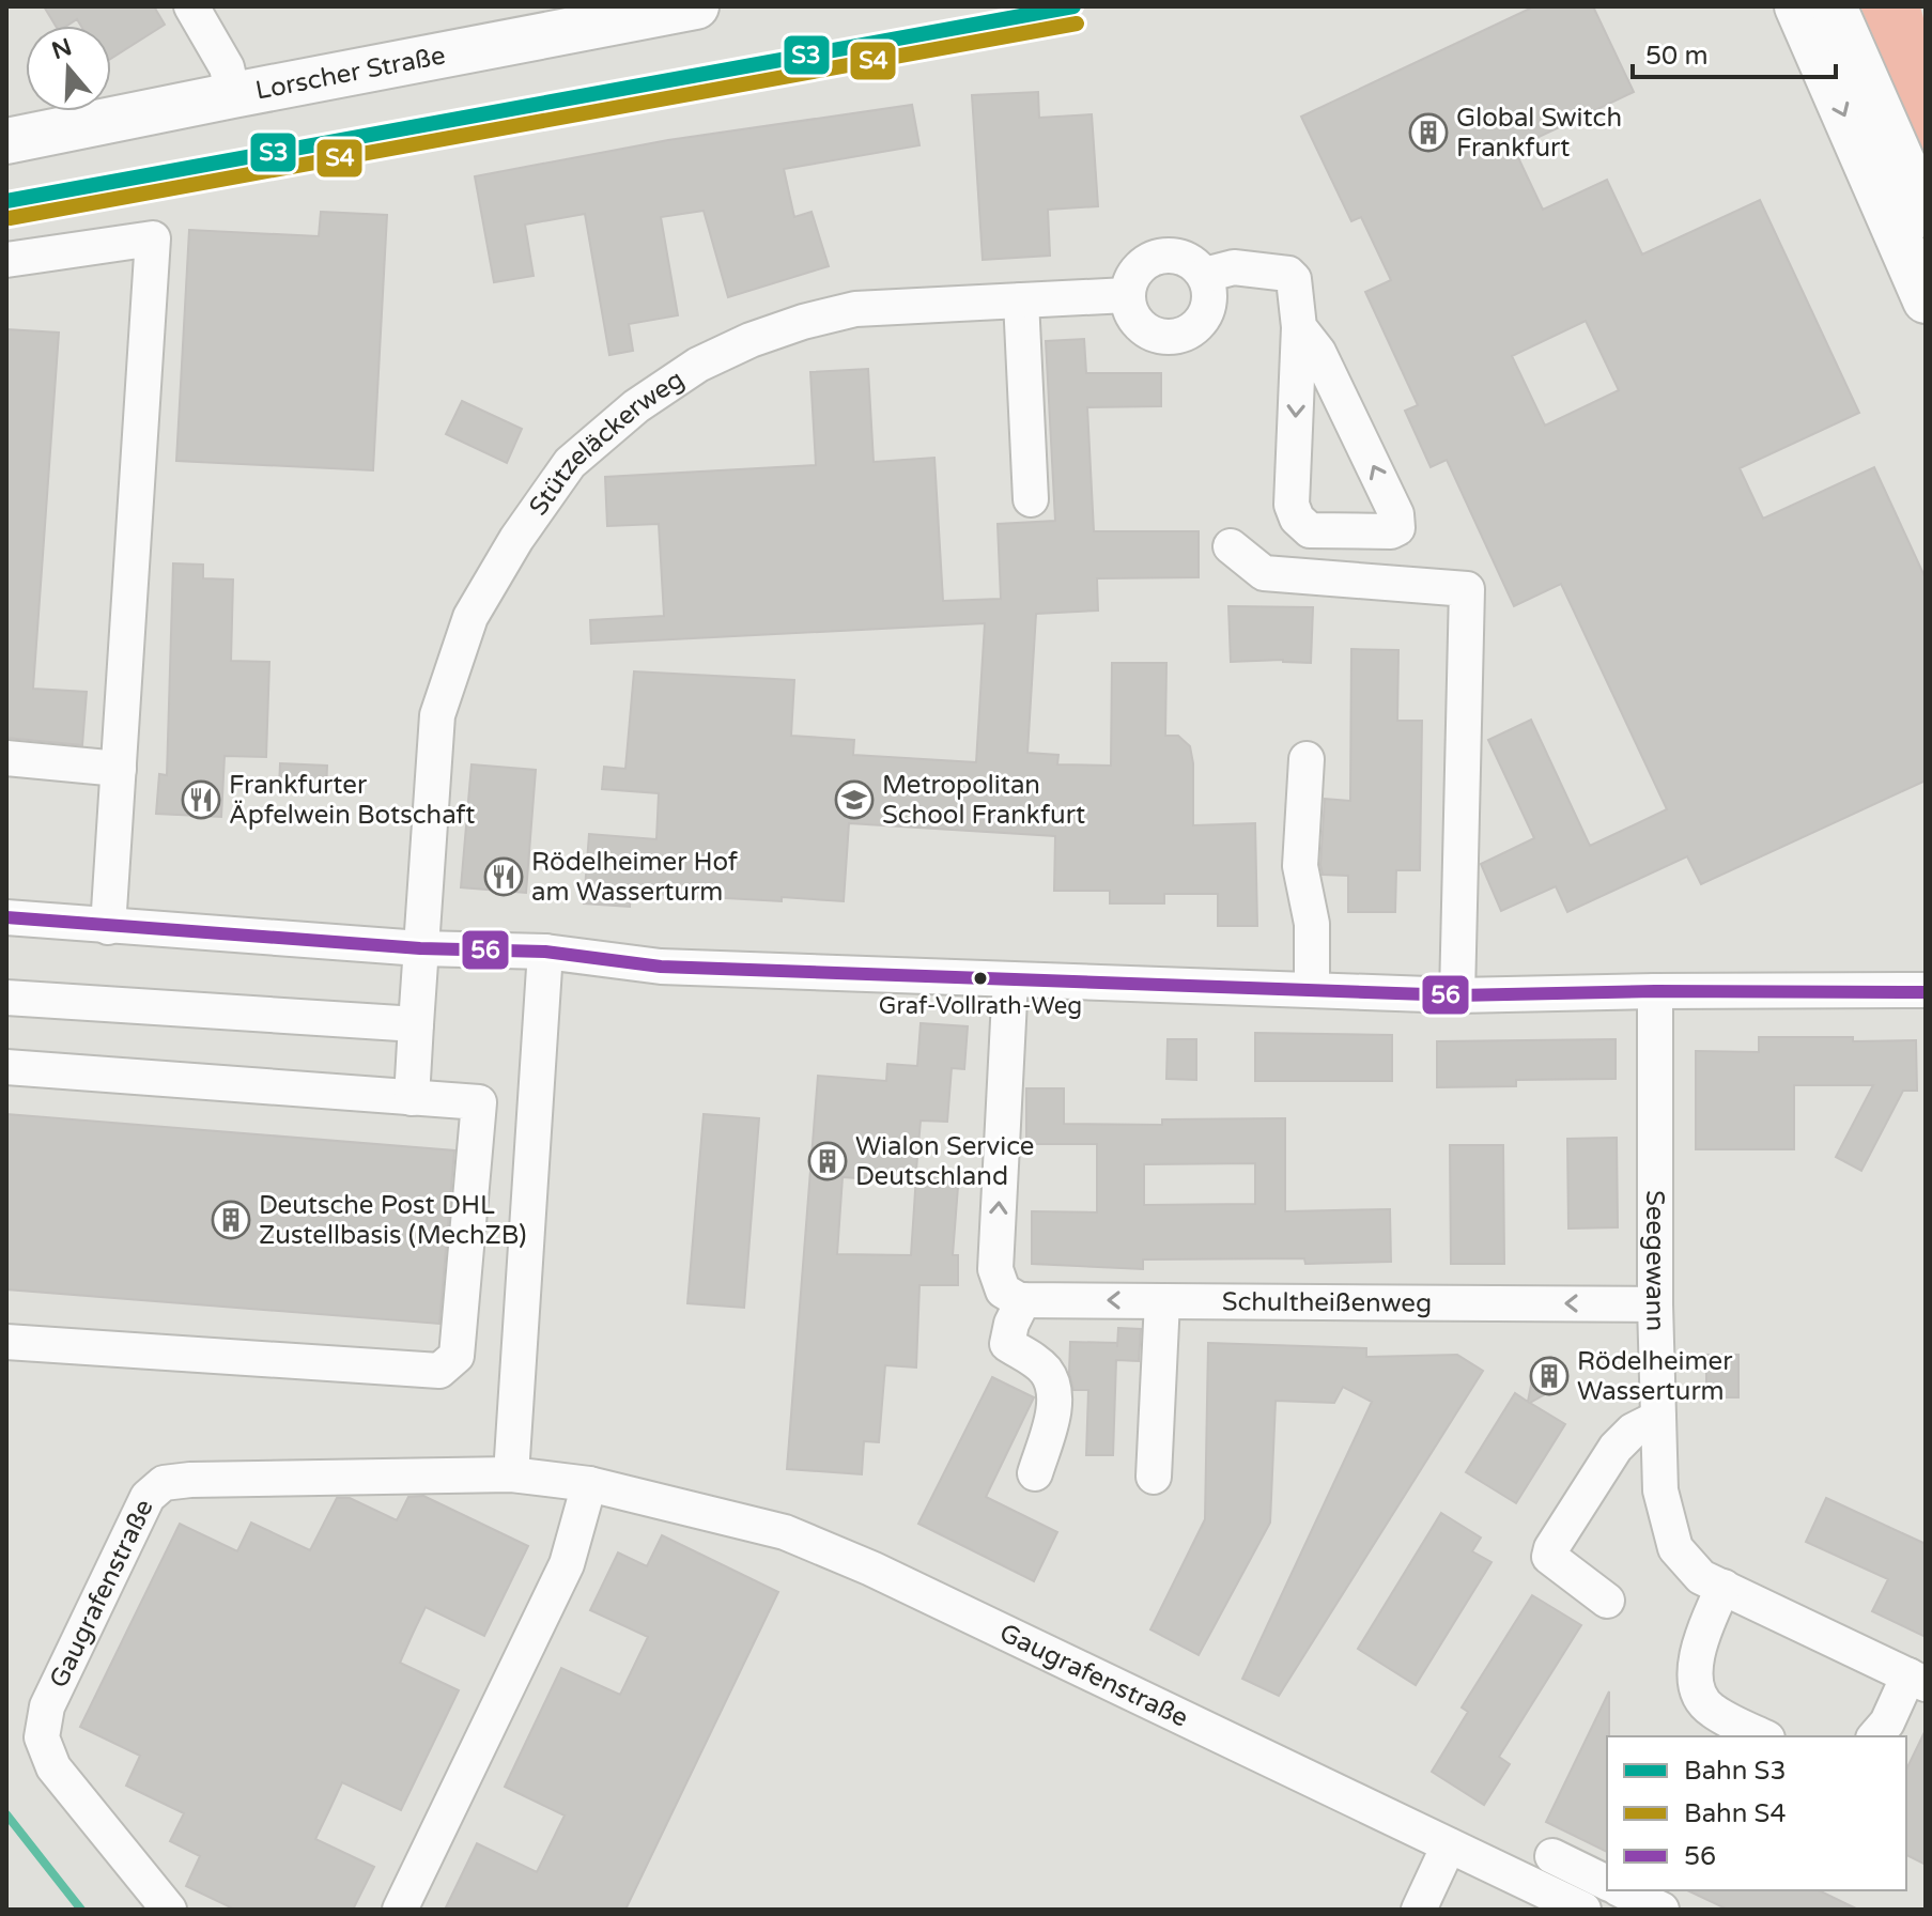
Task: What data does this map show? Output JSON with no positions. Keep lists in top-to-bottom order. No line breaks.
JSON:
{"streets":{"main road":["Lorscher Straße"],"street":["Stützeläckerweg","Seegewann","Schultheißenweg","Gaugrafenstraße"]},"crossings":[["Seegewann","Schultheißenweg"]],"one_way":["Schultheißenweg"],"places":{"building":["Global Switch Frankfurt","Wialon Service Deutschland","Deutsche Post DHL Zustellbasis (MechZB)","Rödelheimer Wasserturm"],"restaurant":["Frankfurter Äpfelwein Botschaft","Rödelheimer Hof am Wasserturm"],"school or university":["Metropolitan School Frankfurt"],"other":["Graf-Vollrath-Weg"]},"lines":["rail line S3","rail line S4","transit line 56"],"legend":["Bahn S3","Bahn S4","56"],"scale_bar":"50 m","north":"top"}
